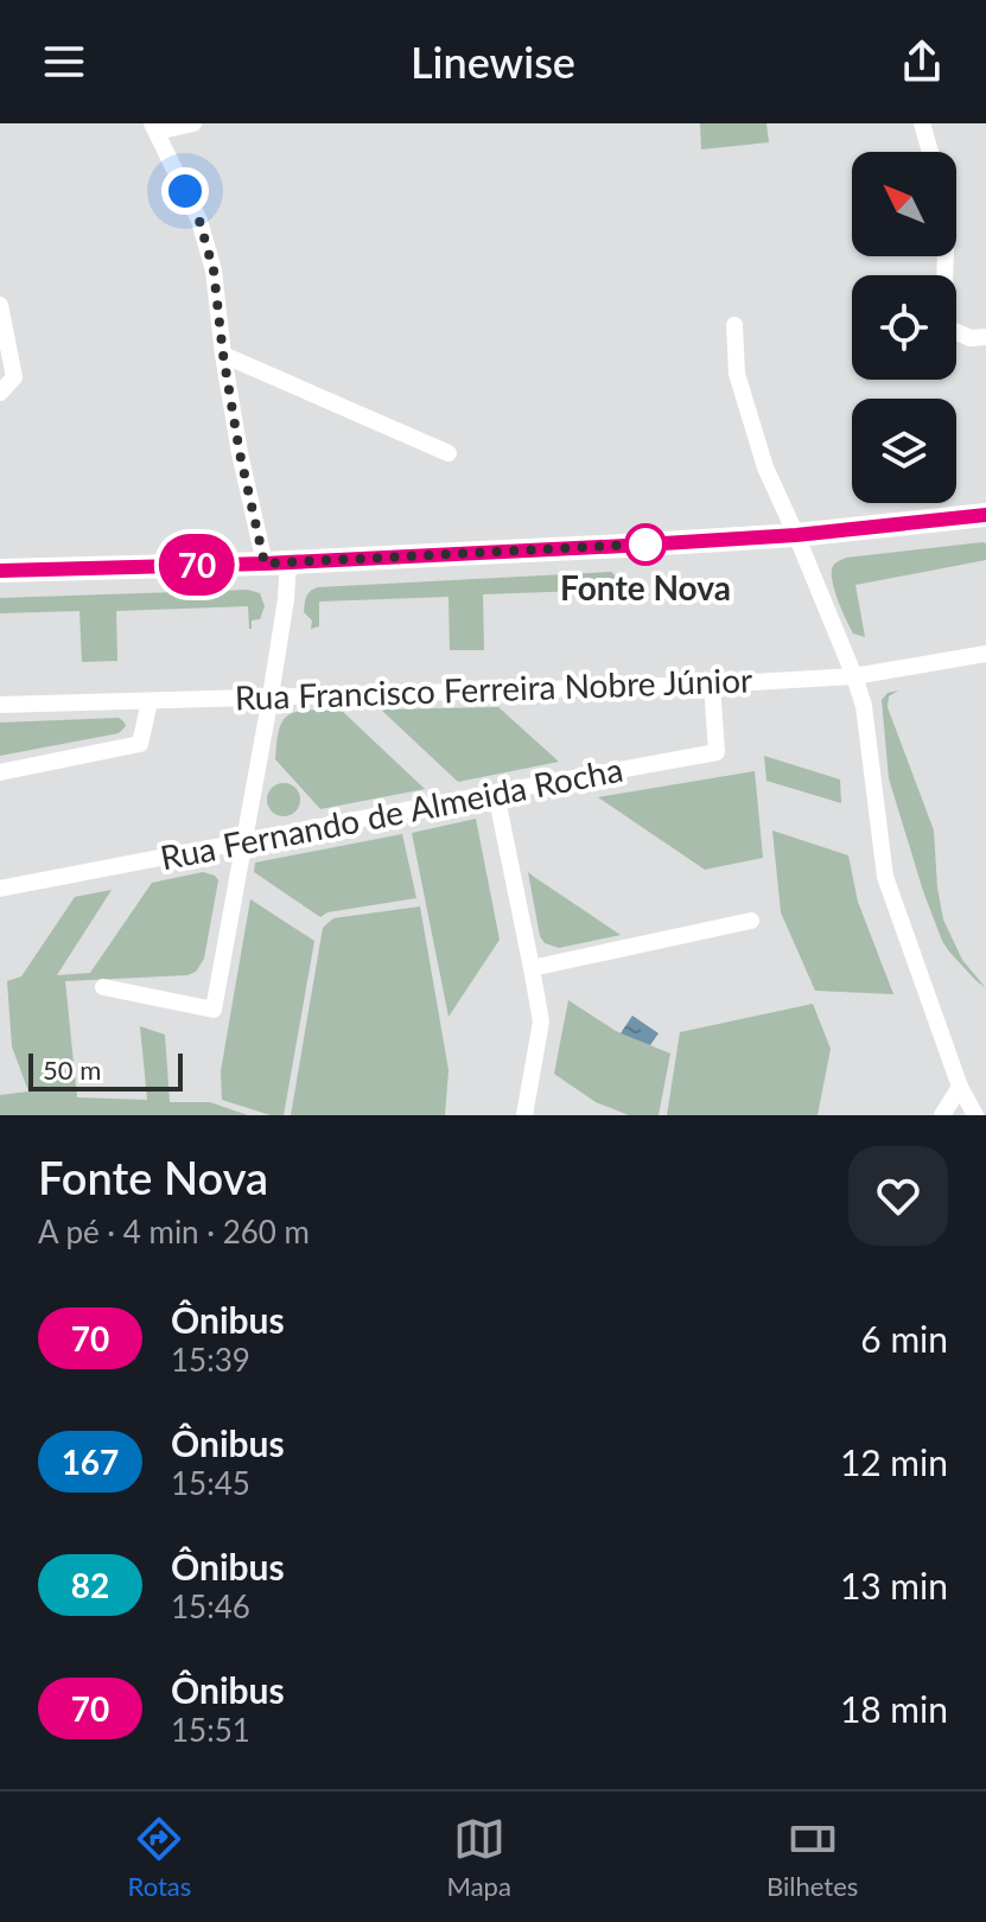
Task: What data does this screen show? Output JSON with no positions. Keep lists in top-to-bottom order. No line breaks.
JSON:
{"streets":{"street":["Rua Francisco Ferreira Nobre Júnior","Rua Fernando de Almeida Rocha"]},"crossings":[["Rua Francisco Ferreira Nobre Júnior","Rua Fernando de Almeida Rocha"]],"places":["Fonte Nova"],"lines":["bus line 70"],"scale_bar":"50 m","north":"top left","page":{"header":"Linewise","on_map":"70","scale":"50 m","heading":["Fonte Nova","A pé · 4 min · 260 m"],"list":[{"mark":"70","name":"Ônibus","note":"15:39","value":"6 min"},{"mark":"167","name":"Ônibus","note":"15:45","value":"12 min"},{"mark":"82","name":"Ônibus","note":"15:46","value":"13 min"},{"mark":"70","name":"Ônibus","note":"15:51","value":"18 min"}],"tabs":["Rotas","Mapa","Bilhetes"]}}
